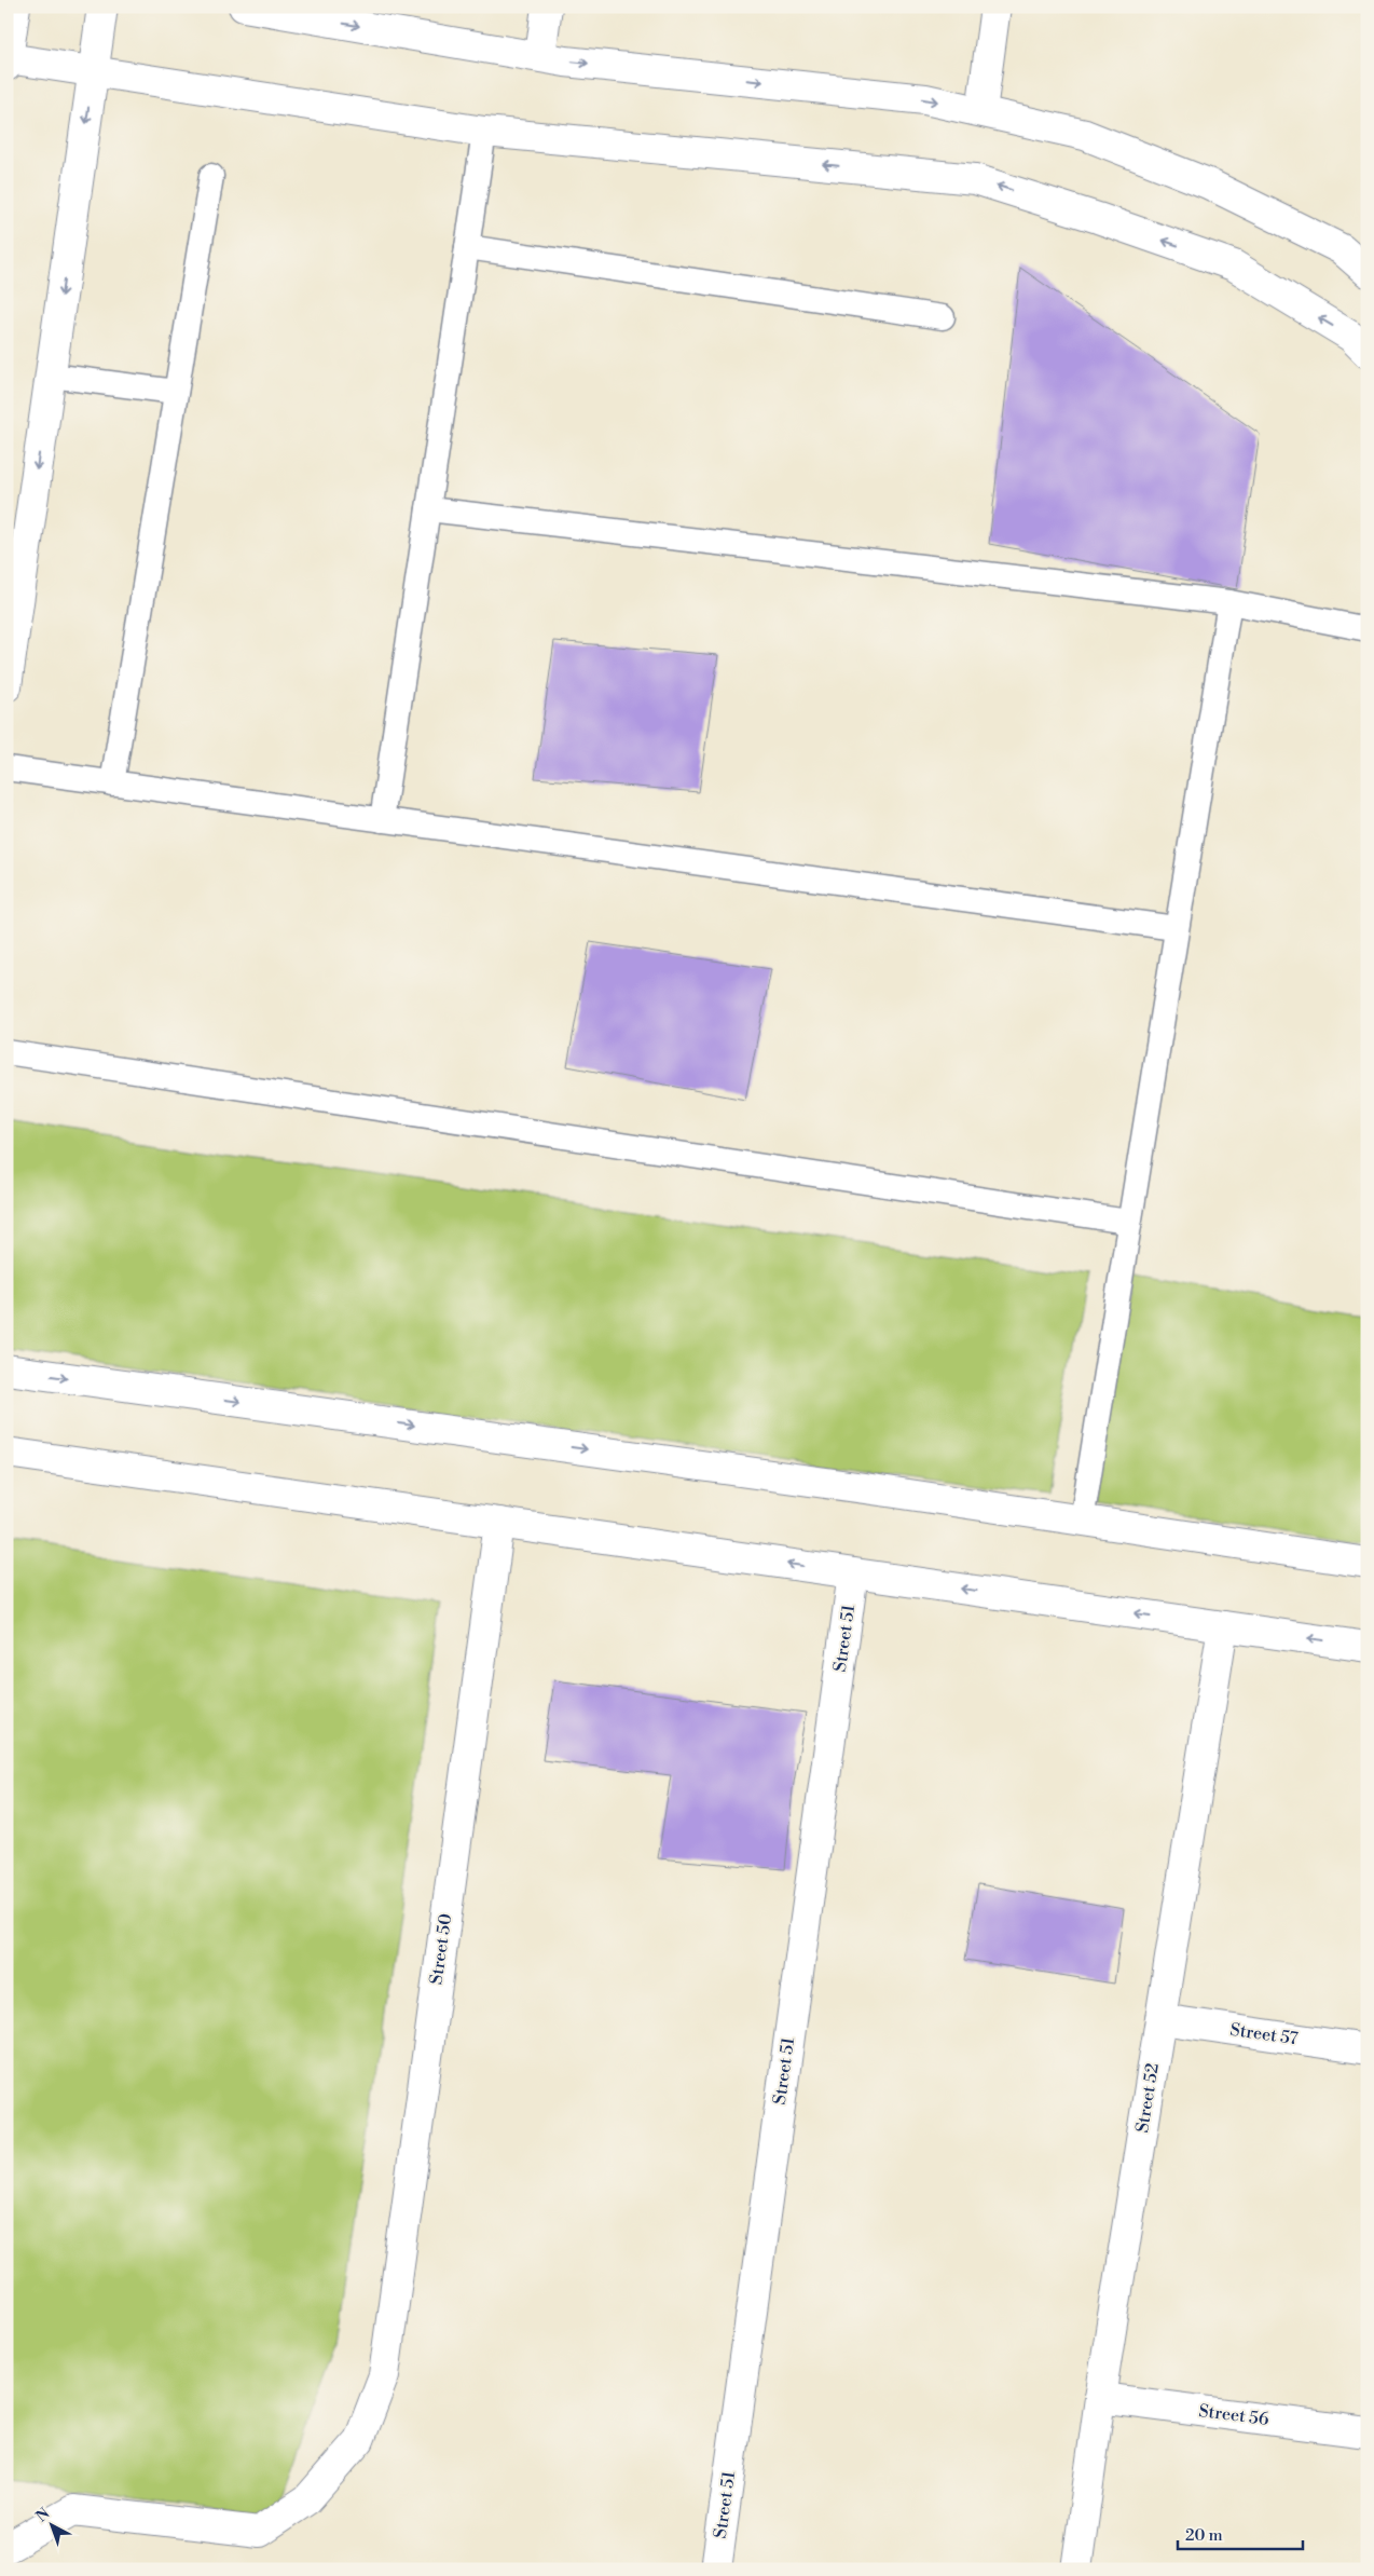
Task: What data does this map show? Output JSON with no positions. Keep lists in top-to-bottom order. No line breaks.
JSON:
{"streets":{"street":["Street 51","Street 50","Street 57","Street 52","Street 56"]},"crossings":[["Street 57","Street 52"],["Street 52","Street 56"]],"scale_bar":"20 m","north":"top left"}
